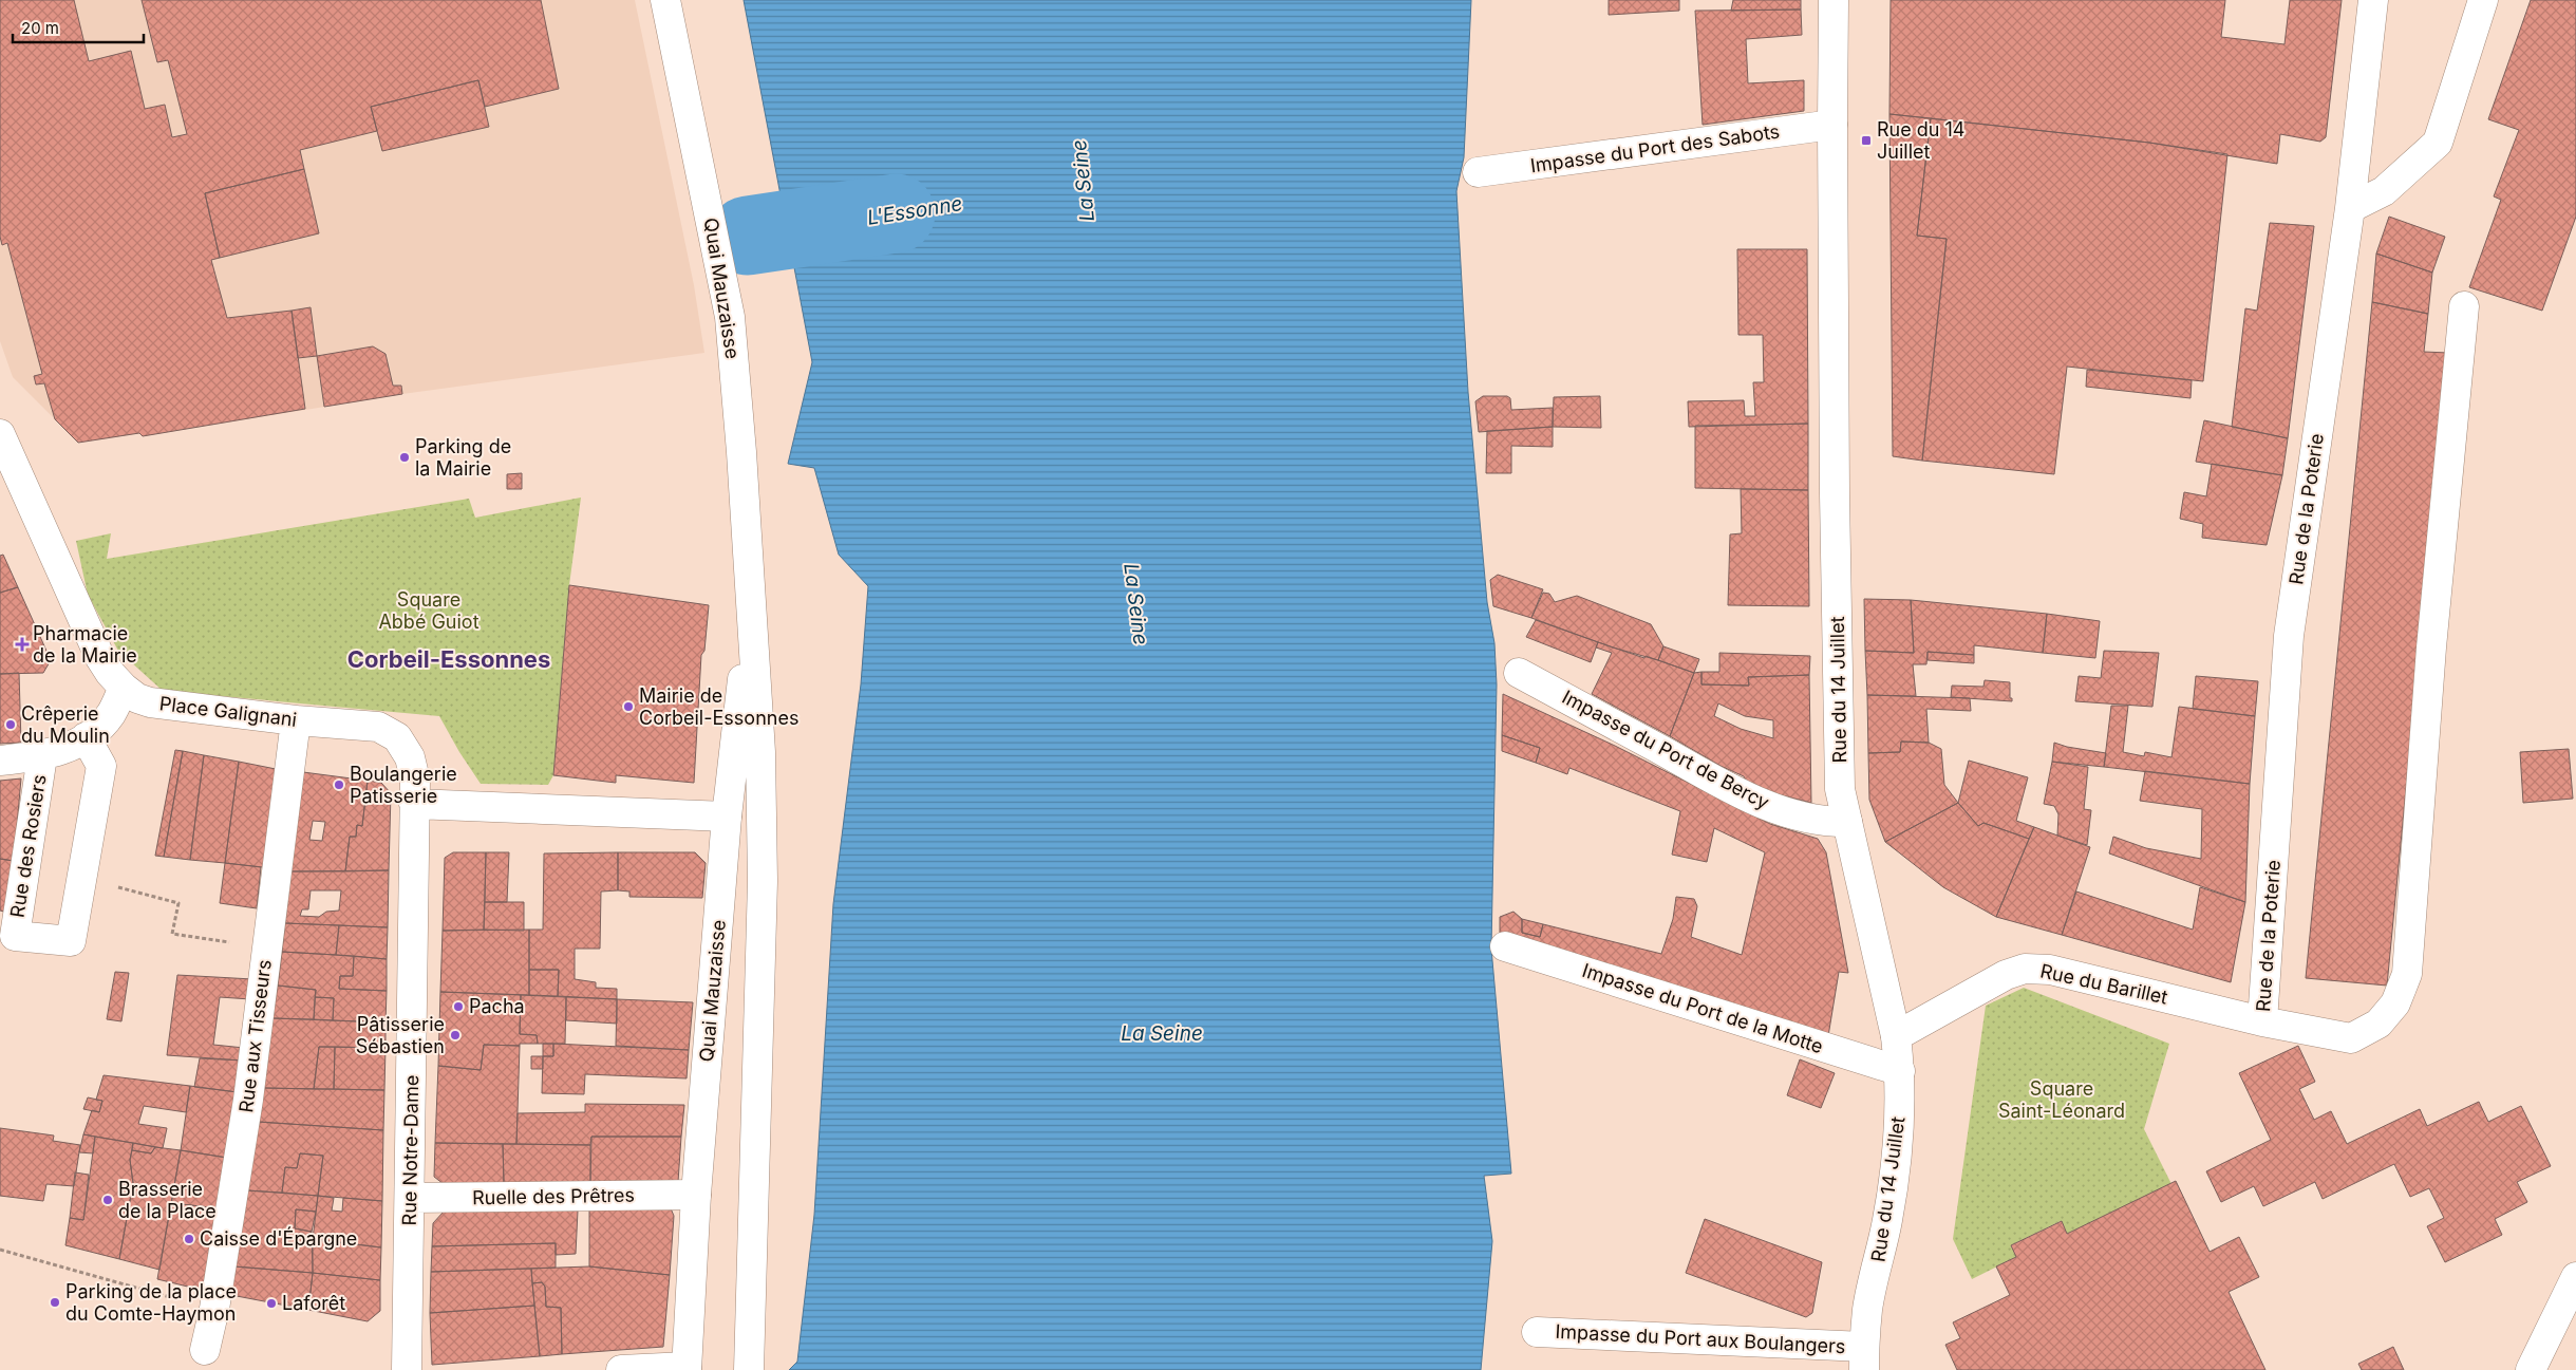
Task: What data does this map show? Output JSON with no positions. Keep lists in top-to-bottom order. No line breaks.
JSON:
{"streets":{"street":["Impasse du Port des Sabots","Quai Mauzaisse","Rue de la Poterie","Rue du 14 Juillet","Place Galignani","Impasse du Port de Bercy","Rue des Rosiers","Rue du Barillet","Impasse du Port de la Motte","Rue aux Tisseurs","Rue Notre-Dame","Ruelle des Prêtres","Impasse du Port aux Boulangers"]},"crossings":[["Impasse du Port des Sabots","Rue du 14 Juillet"],["Quai Mauzaisse","Ruelle des Prêtres"],["Rue de la Poterie","Rue du Barillet"],["Rue du 14 Juillet","Impasse du Port de Bercy"],["Rue du 14 Juillet","Rue du Barillet"],["Rue du 14 Juillet","Impasse du Port de la Motte"],["Rue du 14 Juillet","Impasse du Port aux Boulangers"],["Place Galignani","Rue aux Tisseurs"],["Place Galignani","Rue Notre-Dame"],["Rue Notre-Dame","Ruelle des Prêtres"]],"districts":["Corbeil-Essonnes"],"water":["La Seine","L'Essonne"],"parks":["Square Abbé Guiot","Square Saint-Léonard"],"places":{"transit":["Rue du 14 Juillet"],"other":["Parking de la Mairie","Mairie de Corbeil-Essonnes","Crêperie du Moulin","Boulangerie Patisserie","Pacha","Pâtisserie Sébastien","Brasserie de la Place","Caisse d'Épargne","Parking de la place du Comte-Haymon","Laforêt"],"health":["Pharmacie de la Mairie"]},"scale_bar":"20 m"}
